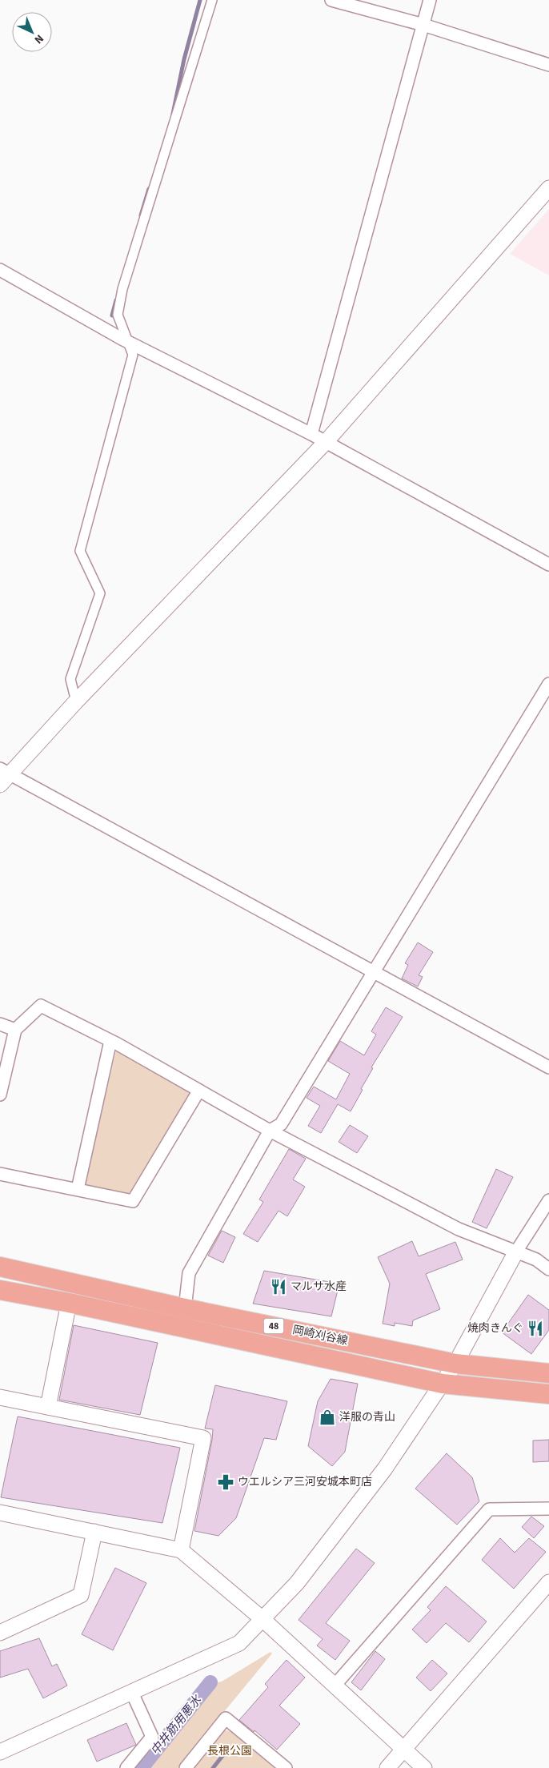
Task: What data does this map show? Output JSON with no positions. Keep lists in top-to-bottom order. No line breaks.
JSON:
{"streets":{"main road":["48","岡崎刈谷線"]},"water":["中井筋用悪水"],"parks":["長根公園"],"places":{"restaurant":["マルサ水産","焼肉きんぐ"],"shop":["洋服の青山"],"pharmacy":["ウエルシア三河安城本町店"]},"north":"bottom right"}
